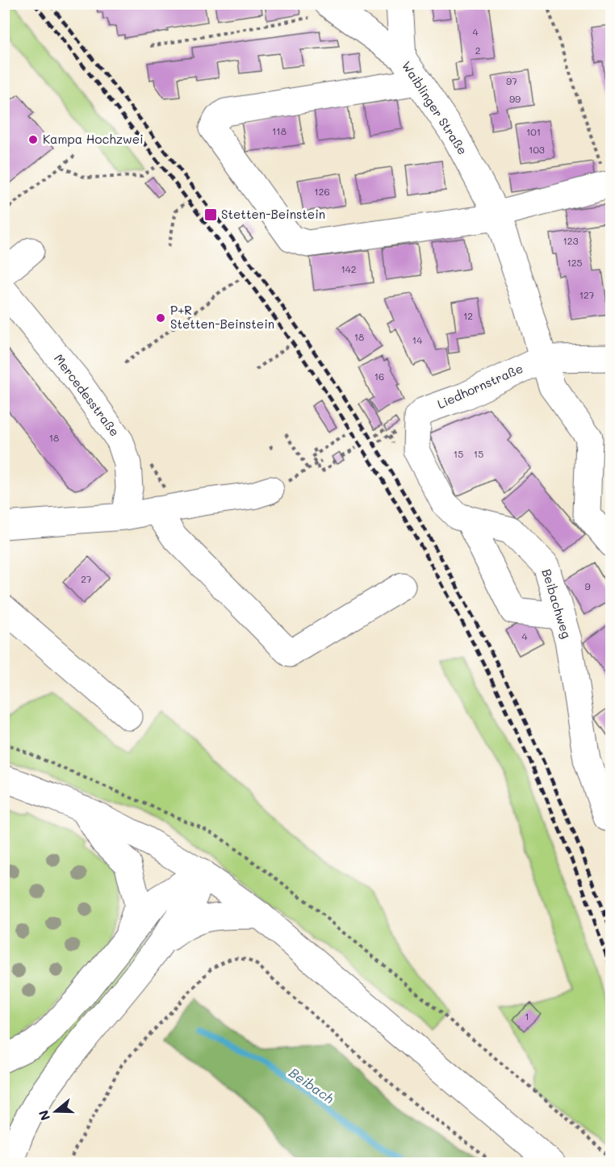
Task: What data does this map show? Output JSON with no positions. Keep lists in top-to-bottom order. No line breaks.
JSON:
{"streets":{"main road":["Waiblinger Straße","Liedhornstraße","Mercedesstraße","Beibachweg"]},"crossings":[["Waiblinger Straße","Liedhornstraße"],["Liedhornstraße","Beibachweg"]],"water":["Beibach"],"places":{"other":["Kampa Hochzwei","P+R Stetten-Beinstein"],"transit":["Stetten-Beinstein"]},"house_numbers":["4","2","97","99","118","101","103","126","123","125","142","127","12","18","14","16","18","15","15","27","9","4","1"],"north":"left"}
